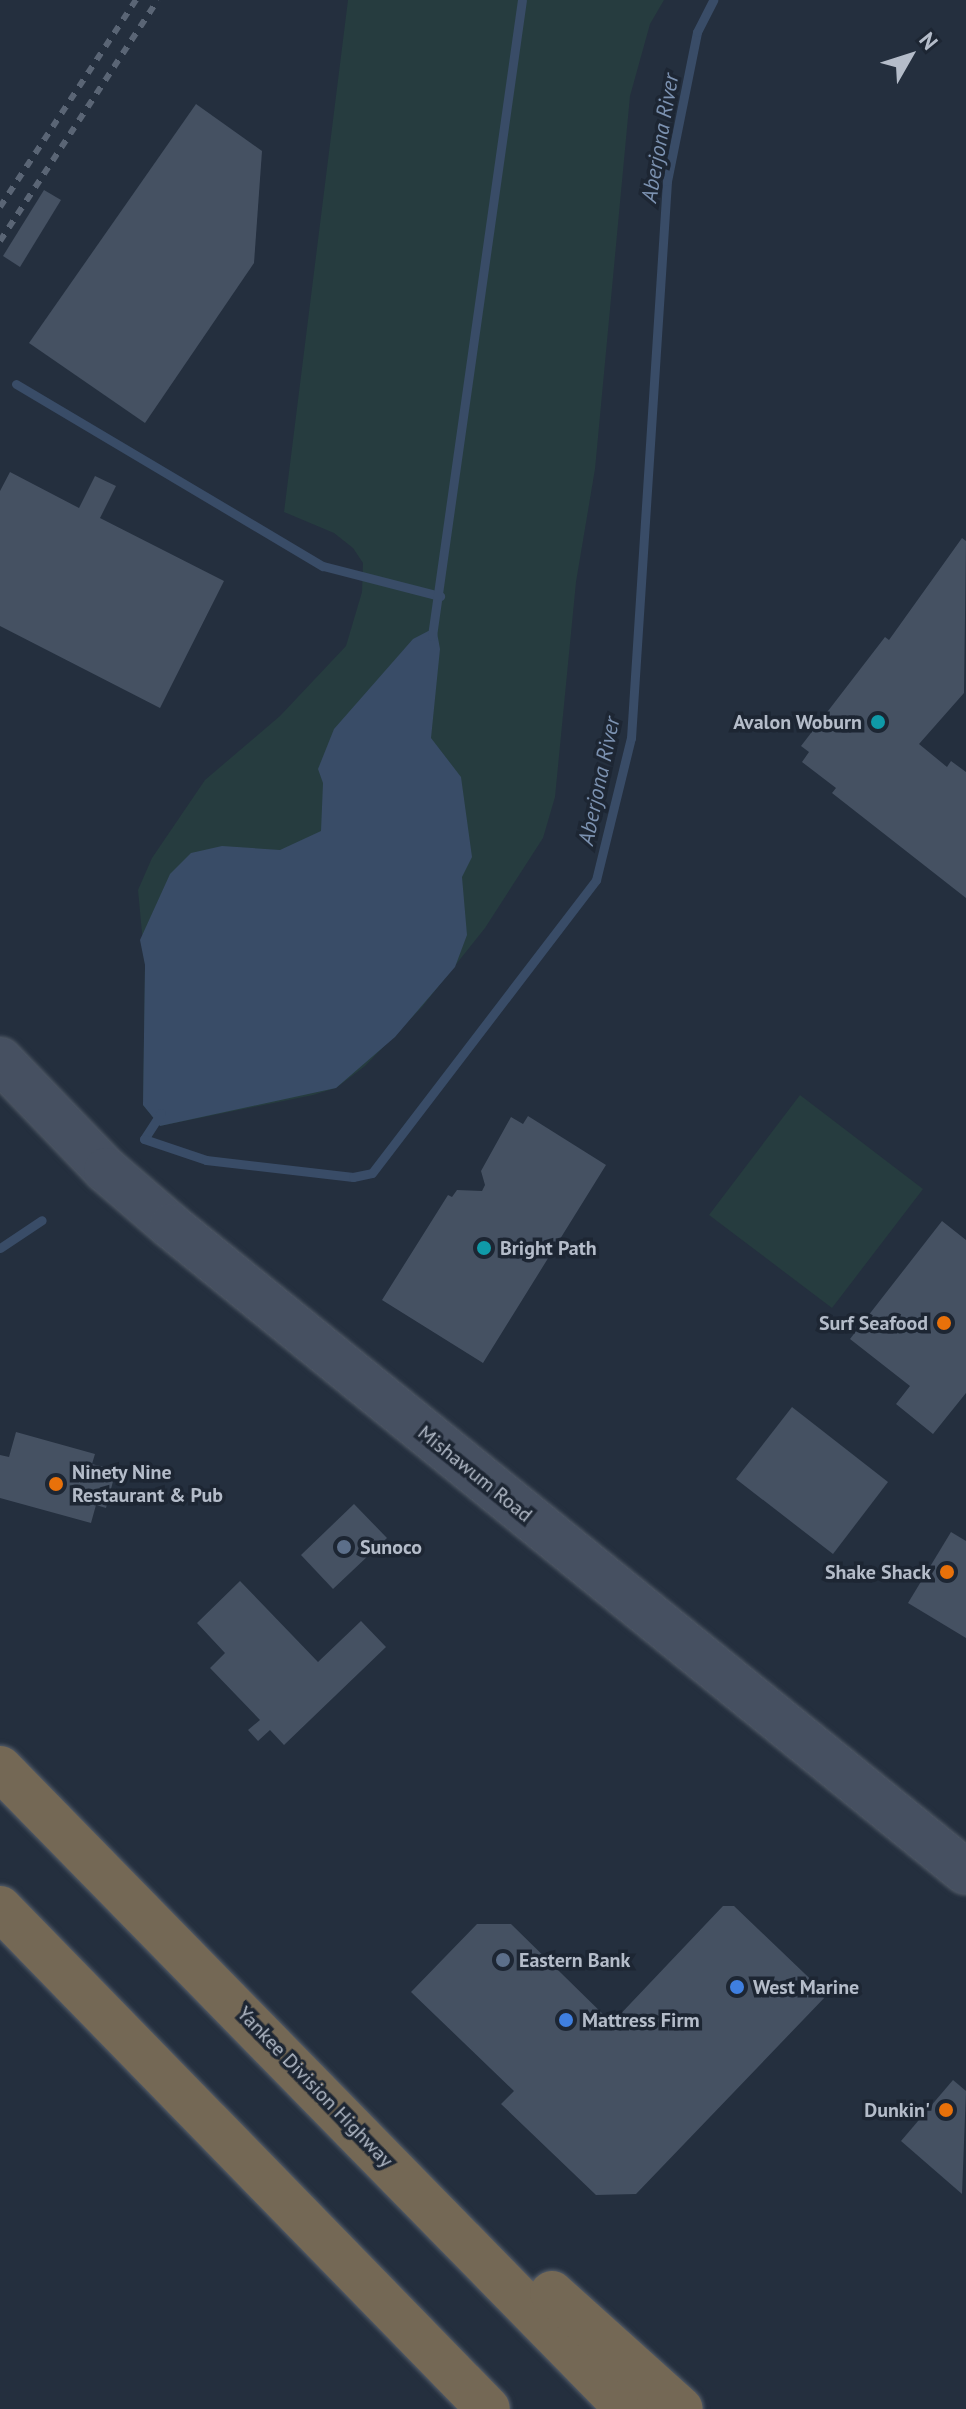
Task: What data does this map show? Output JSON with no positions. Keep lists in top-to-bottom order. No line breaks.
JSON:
{"streets":{"highway":["Yankee Division Highway"],"main road":["Mishawum Road"]},"water":["Aberjona River"],"places":["Avalon Woburn","Bright Path","Surf Seafood","Ninety Nine Restaurant & Pub","Sunoco","Shake Shack","Eastern Bank","West Marine","Mattress Firm","Dunkin'"],"north":"top right"}
